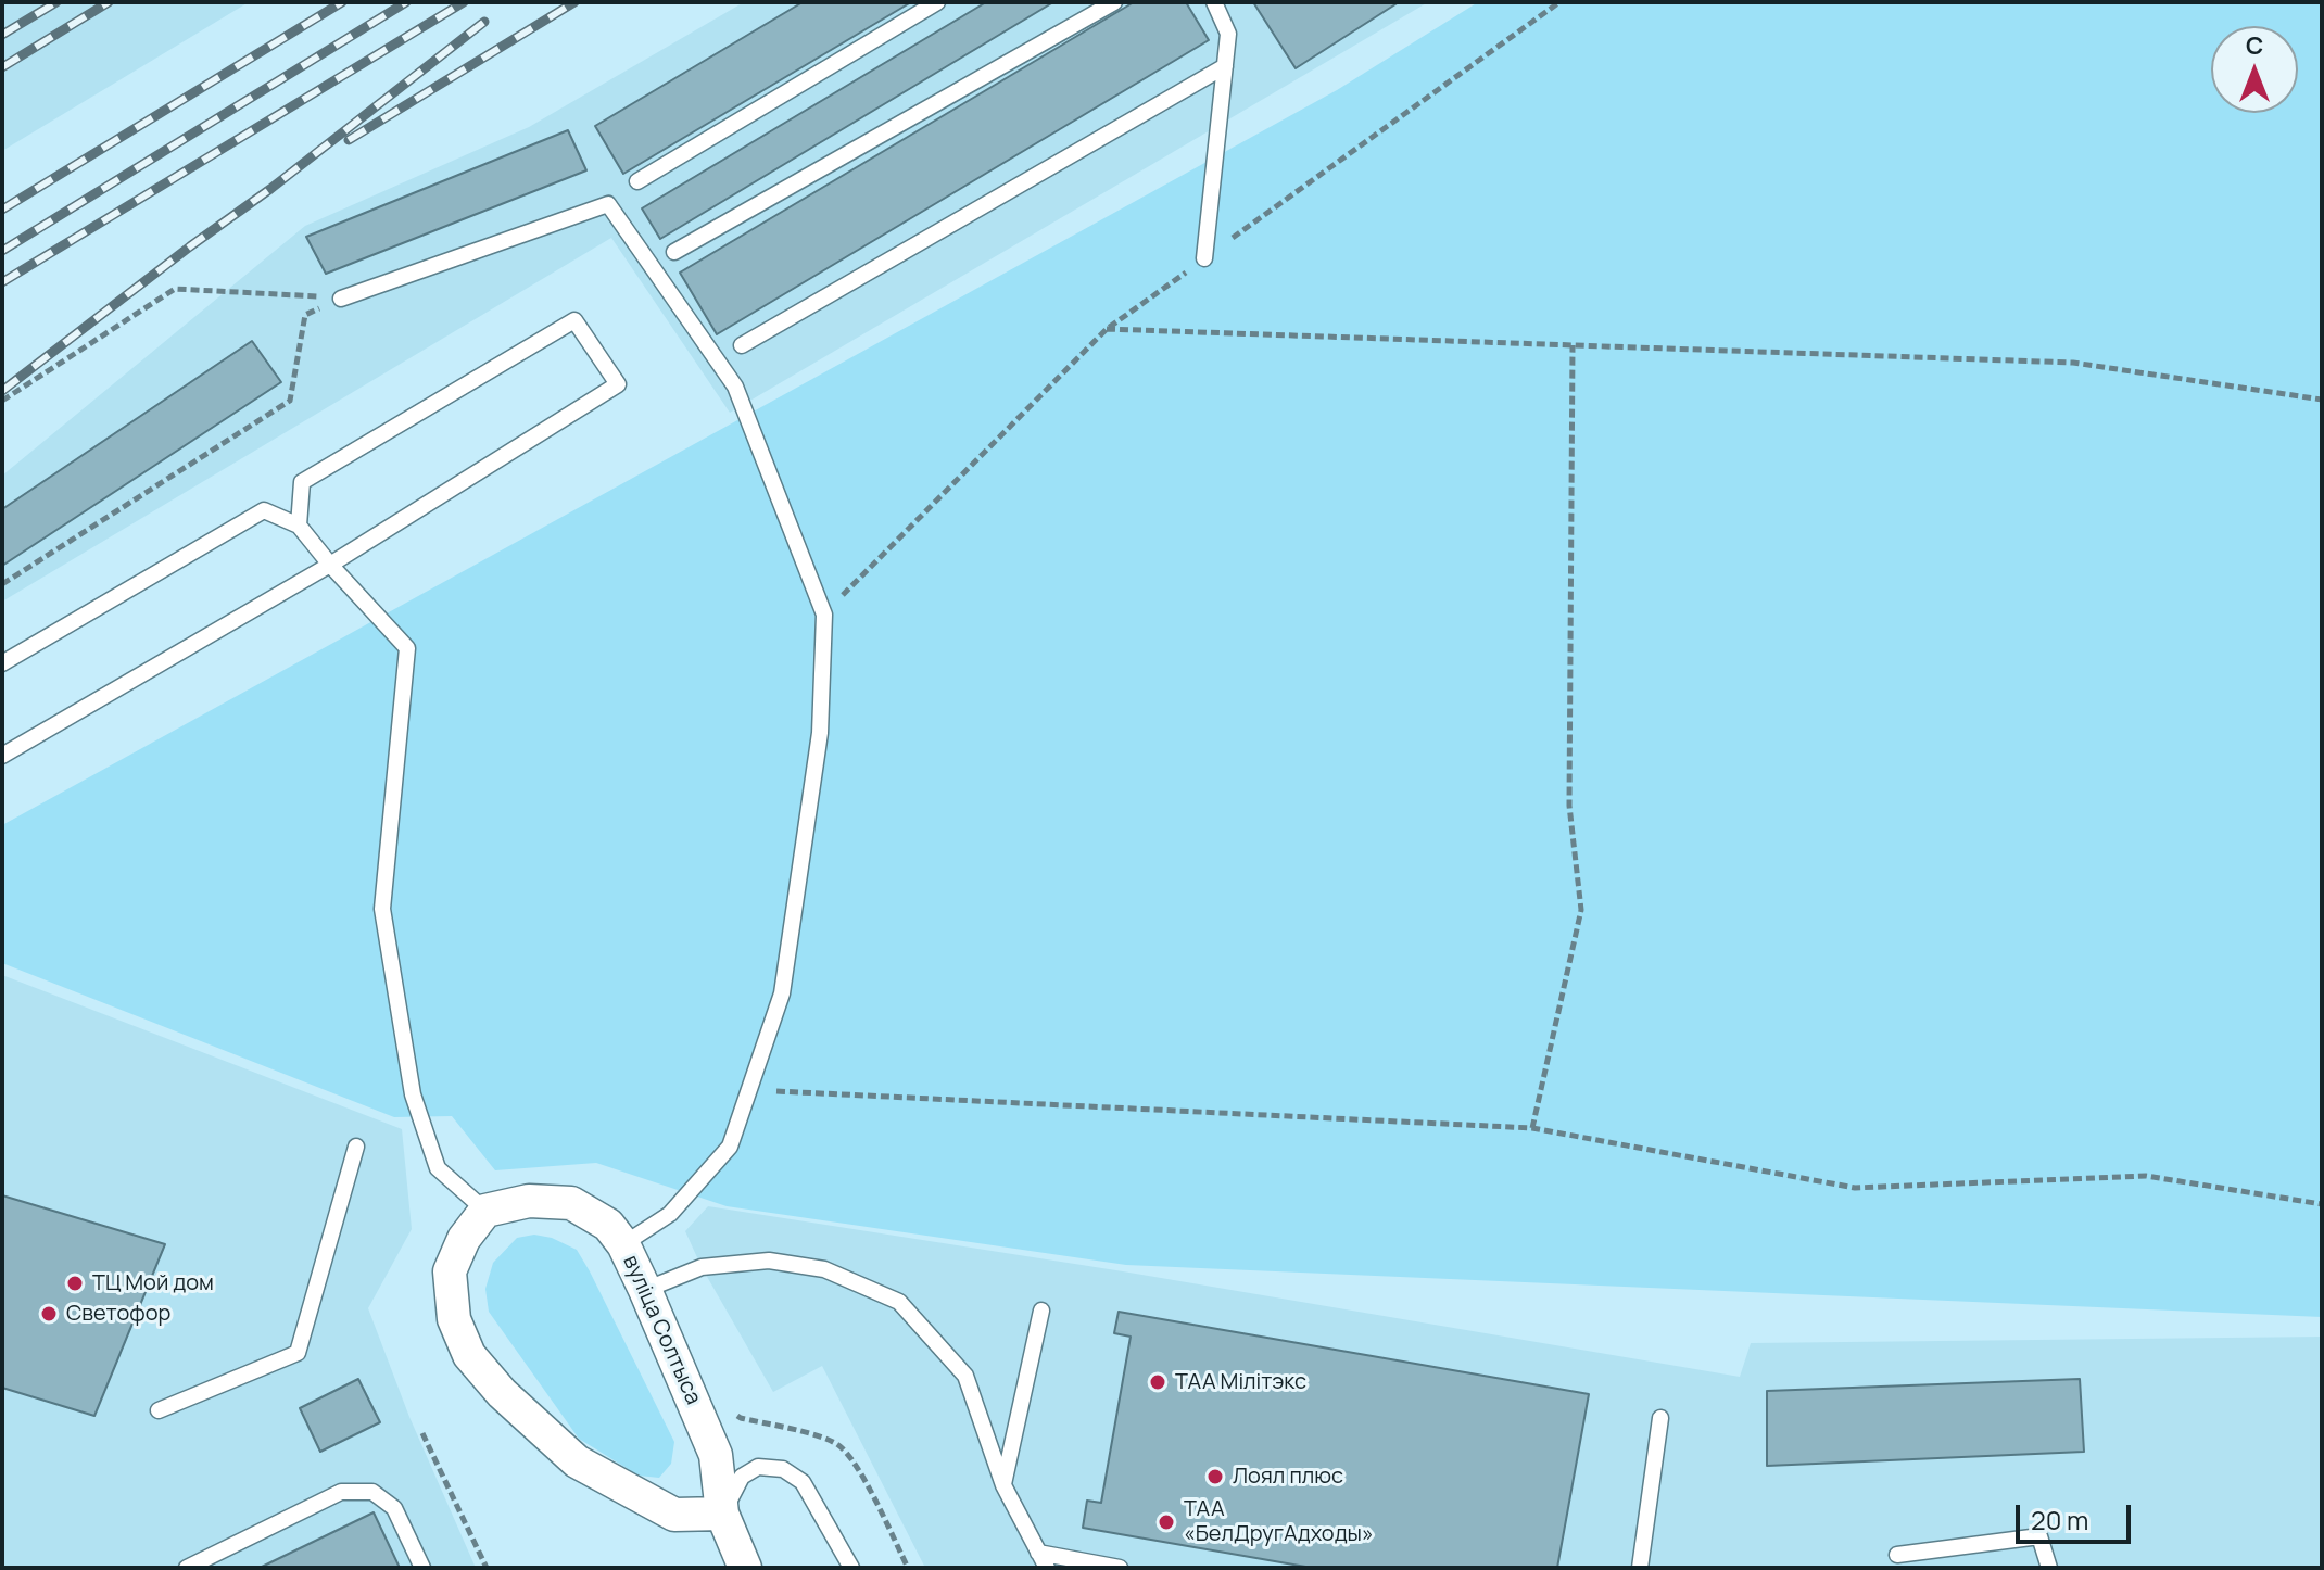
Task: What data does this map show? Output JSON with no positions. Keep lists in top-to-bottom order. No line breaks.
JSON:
{"streets":{"street":["вуліца Солтыса"]},"places":["ТЦ Мой дом","Светофор","ТАА Мілітэкс","Лоял плюс","ТАА «БелДругАдходы»"],"scale_bar":"20 m","north":"top"}
